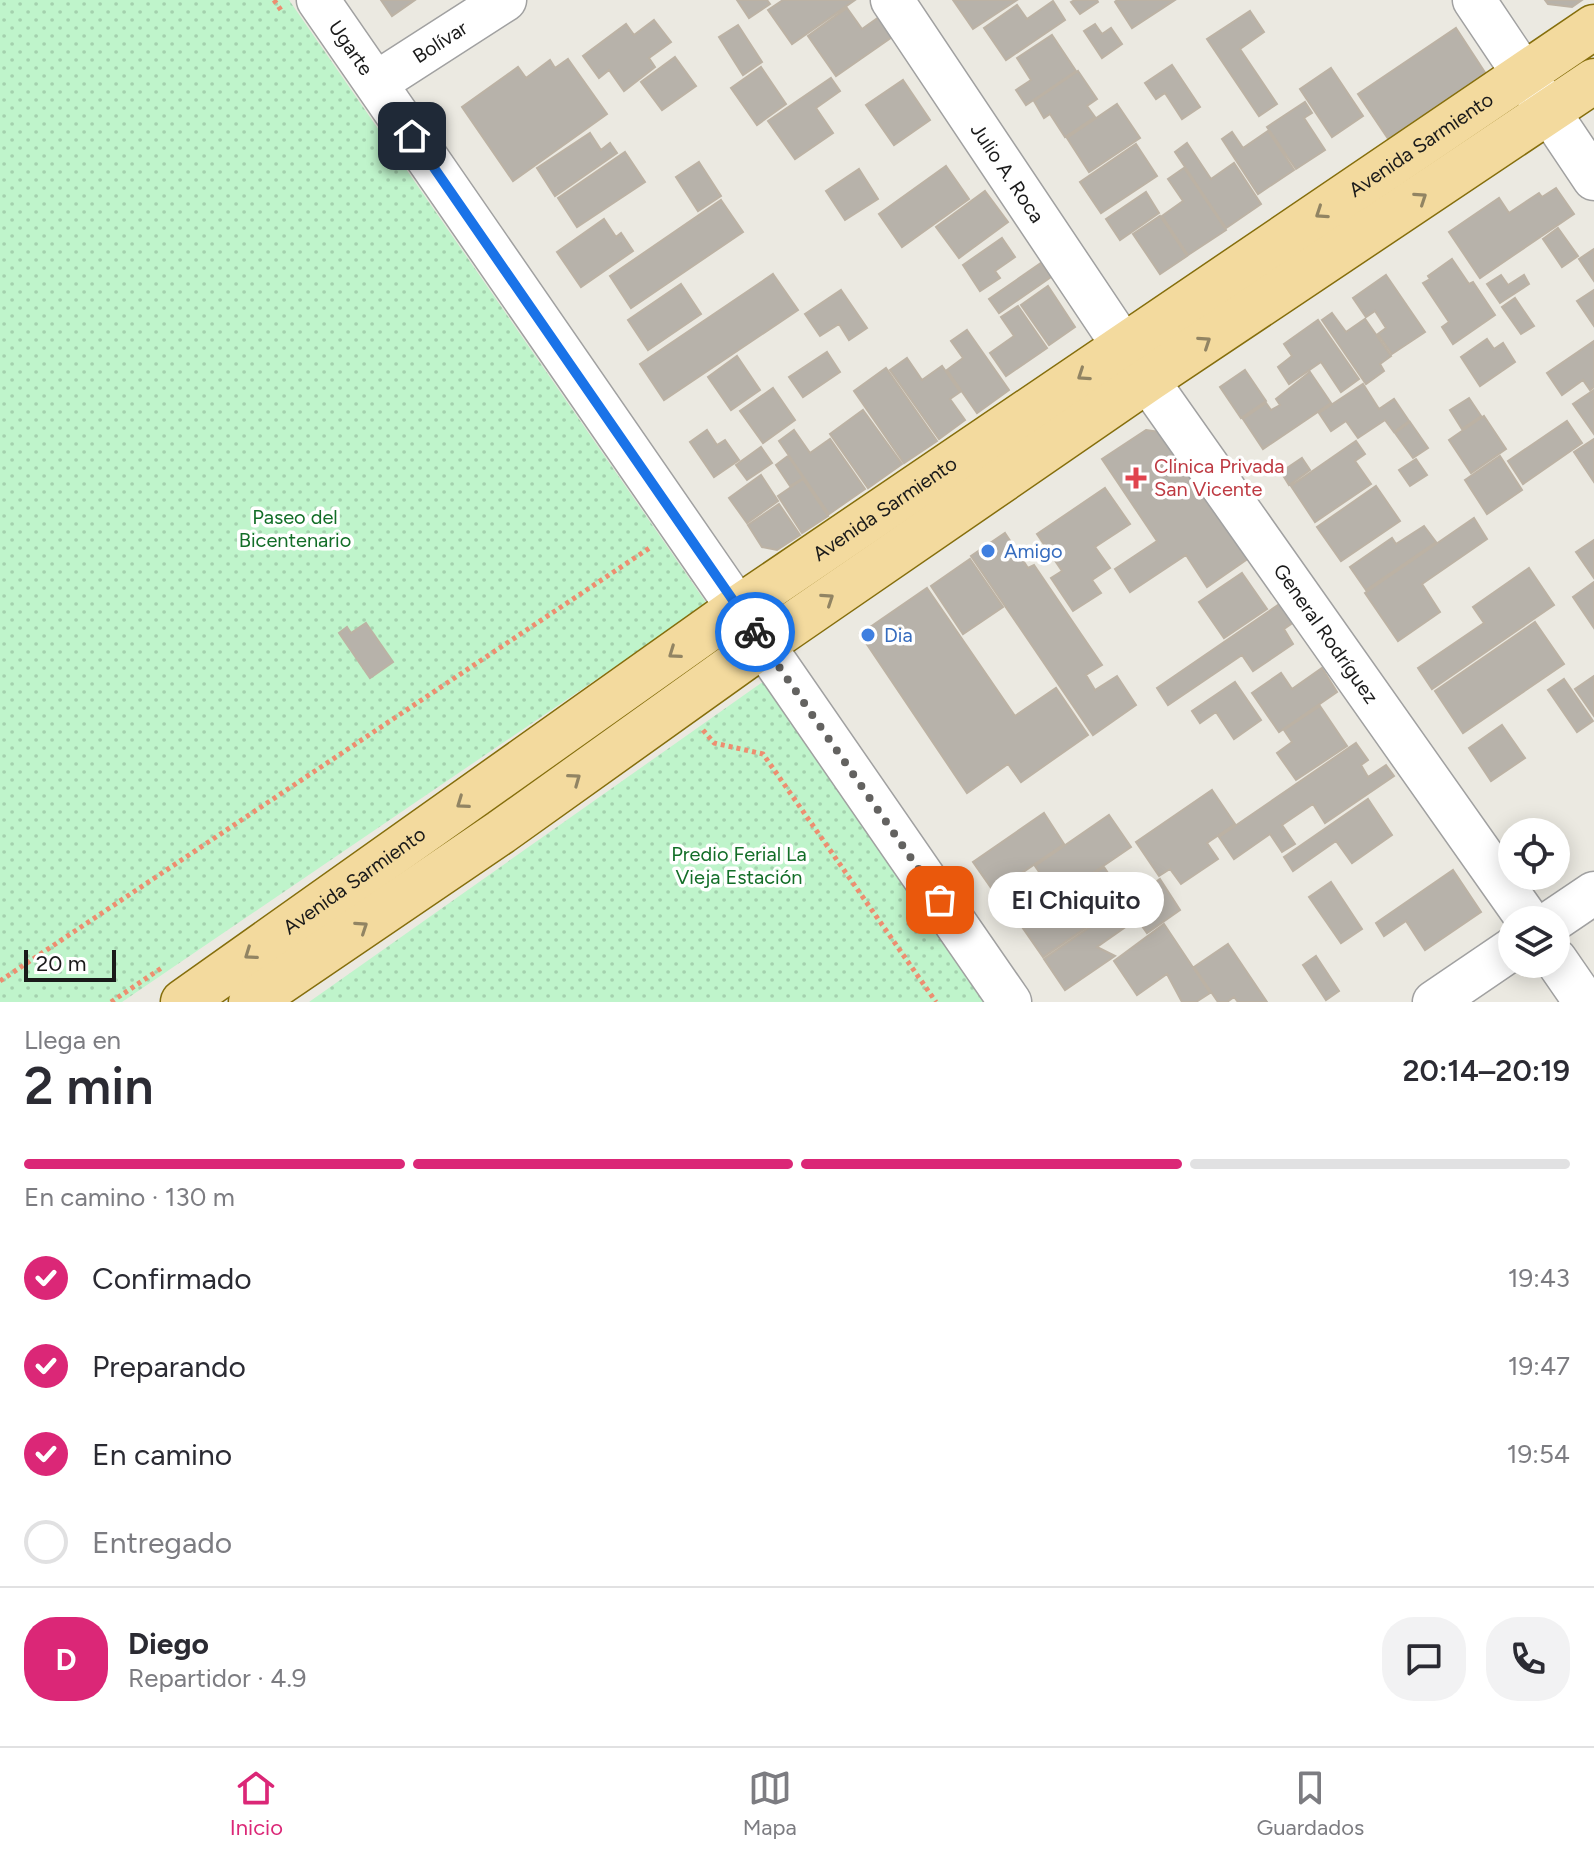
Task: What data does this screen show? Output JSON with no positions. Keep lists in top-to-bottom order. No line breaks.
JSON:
{"streets":{"main road":["Avenida Sarmiento"],"street":["Bolívar","Ugarte","Julio A. Roca","General Rodríguez"]},"crossings":[["Bolívar","Ugarte"],["Ugarte","Avenida Sarmiento"],["Avenida Sarmiento","Julio A. Roca"],["Avenida Sarmiento","General Rodríguez"],["Julio A. Roca","General Rodríguez"]],"parks":["Paseo del Bicentenario","Predio Ferial La Vieja Estación"],"places":{"health":["Clinica Privada San Vicente"],"other":["Amigo","Dia","El Chiquito"]},"scale_bar":"20 m","page":{"bubble":"El Chiquito","scale":"20 m","heading":["2 min","Llega en","20:14–20:19"],"panel":["Diego","Repartidor · 4.9"],"bar":"En camino · 130 m","list":[["Confirmado","19:43"],["Preparando","19:47"],["En camino","19:54"],"Entregado"],"round":"D","tabs":["Inicio","Mapa","Guardados"]}}
